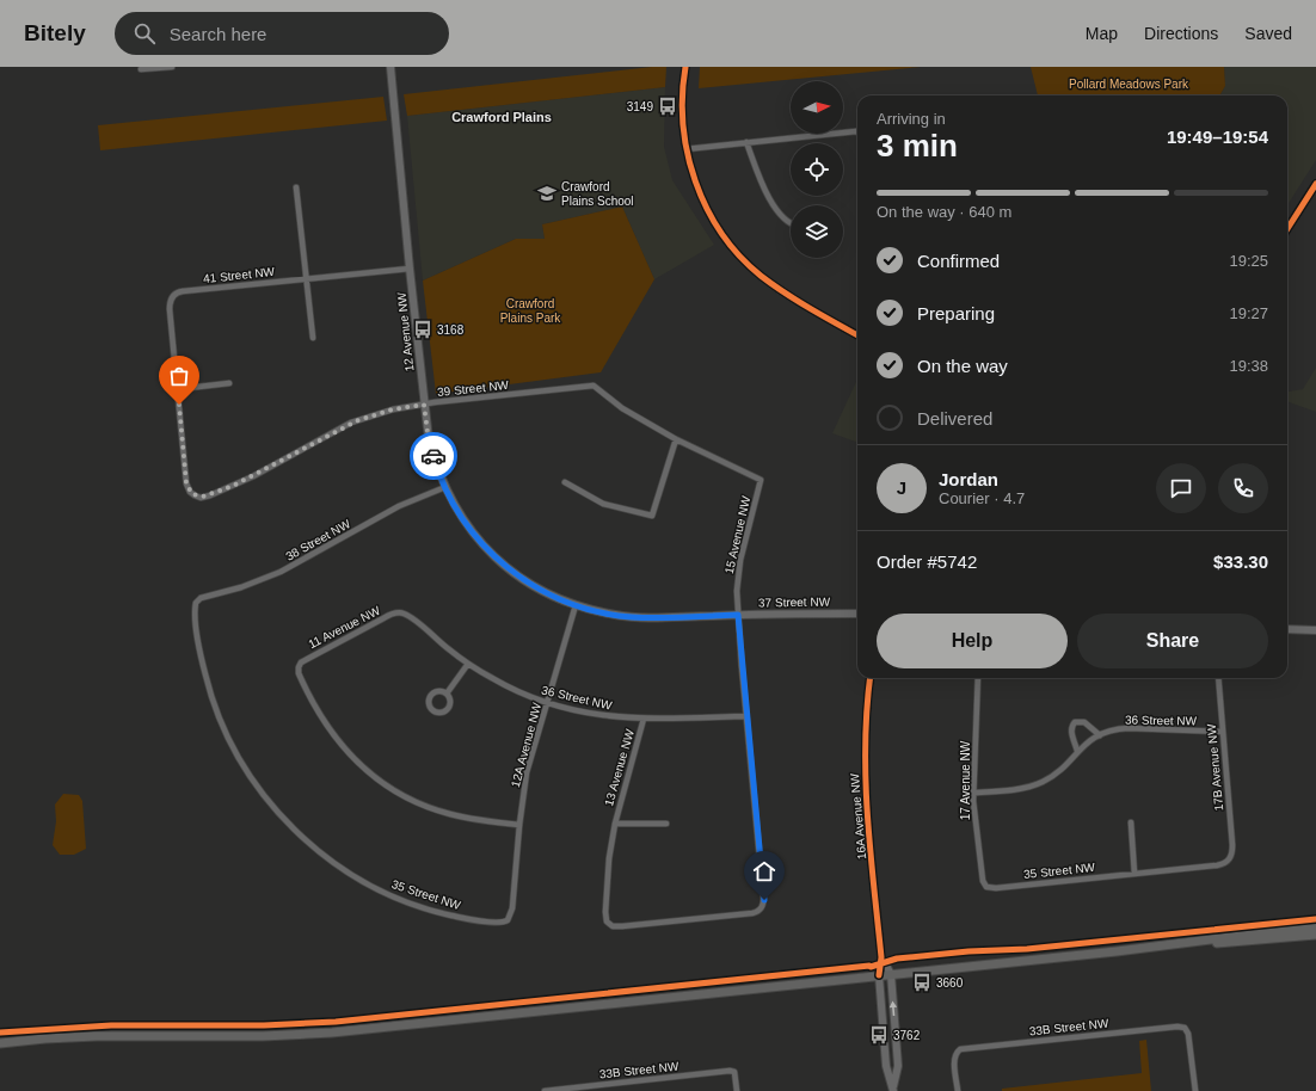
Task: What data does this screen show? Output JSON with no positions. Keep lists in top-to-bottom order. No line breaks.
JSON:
{"streets":{"street":["41 Street NW","12 Avenue NW","39 Street NW","15 Avenue NW","38 Street NW","37 Street NW","11 Avenue NW","36 Street NW","12A Avenue NW","13 Avenue NW","17B Avenue NW","17 Avenue NW","16A Avenue NW","35 Street NW","33B Street NW"]},"crossings":[["41 Street NW","12 Avenue NW"],["41 Street NW","39 Street NW"],["12 Avenue NW","39 Street NW"],["12 Avenue NW","38 Street NW"],["12 Avenue NW","37 Street NW"],["39 Street NW","15 Avenue NW"],["15 Avenue NW","37 Street NW"],["15 Avenue NW","36 Street NW"],["15 Avenue NW","13 Avenue NW"],["38 Street NW","35 Street NW"],["37 Street NW","12A Avenue NW"],["11 Avenue NW","36 Street NW"],["11 Avenue NW","12A Avenue NW"],["36 Street NW","12A Avenue NW"],["36 Street NW","13 Avenue NW"],["36 Street NW","17B Avenue NW"],["36 Street NW","17 Avenue NW"],["12A Avenue NW","35 Street NW"],["17B Avenue NW","35 Street NW"],["17 Avenue NW","35 Street NW"]],"districts":["Crawford Plains"],"parks":["Pollard Meadows Park","Crawford Plains Park"],"places":{"bus stop":["3149","3168","3660","3762"],"school or university":["Crawford Plains School"]},"north":"right","page":{"header":"Bitely","search":"Search here","nav":["Map","Directions","Saved"],"heading":["3 min","Arriving in","19:49–19:54"],"panel":["Jordan","Courier · 4.7","Order #5742","$33.30"],"bar":"On the way · 640 m","list":[["Confirmed","19:25"],["Preparing","19:27"],["On the way","19:38"],"Delivered"],"round":"J","buttons":["Help","Share"]}}
